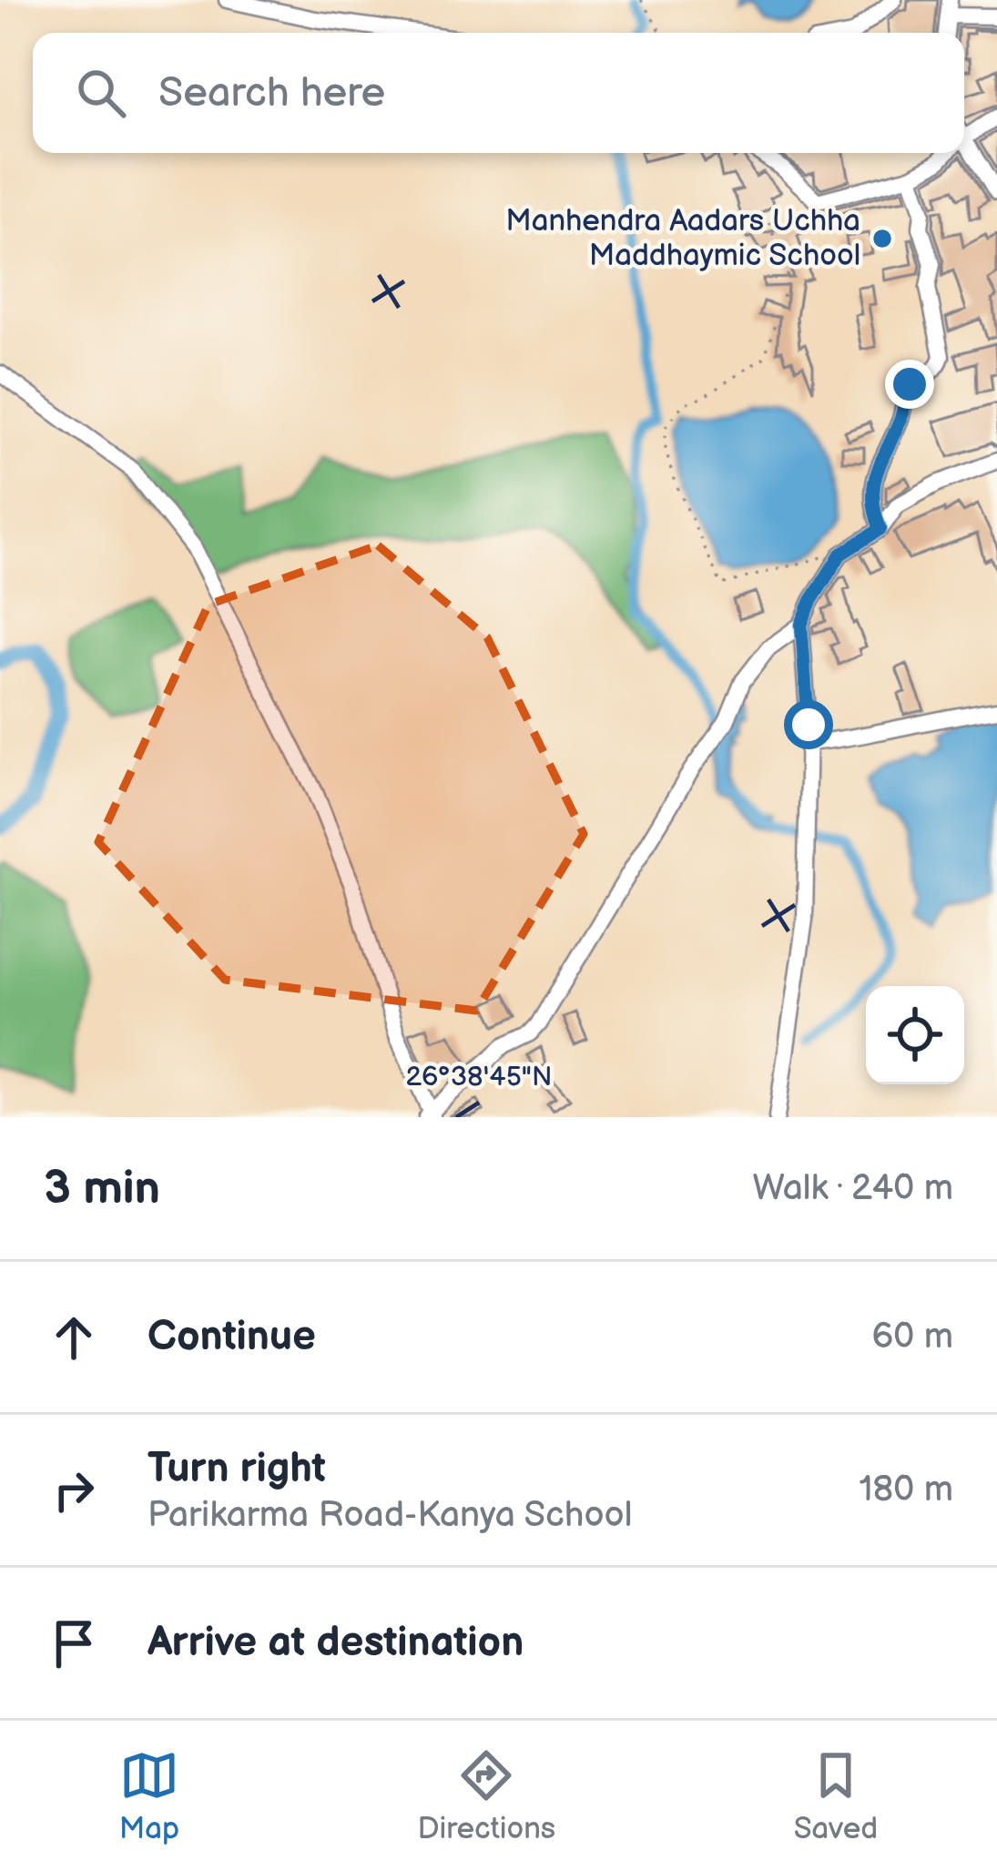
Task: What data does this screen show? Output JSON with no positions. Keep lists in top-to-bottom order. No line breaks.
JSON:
{"places":["Manhendra Aadars Uchha Maddhaymic School"],"page":{"search":"Search here","heading":["3 min","Walk · 240 m"],"list":[["Continue","60 m"],["Turn right","Parikarma Road-Kanya School","180 m"],"Arrive at destination"],"nav":["Map","Directions","Saved"]},"coordinates":["26°38'45\"N"]}
